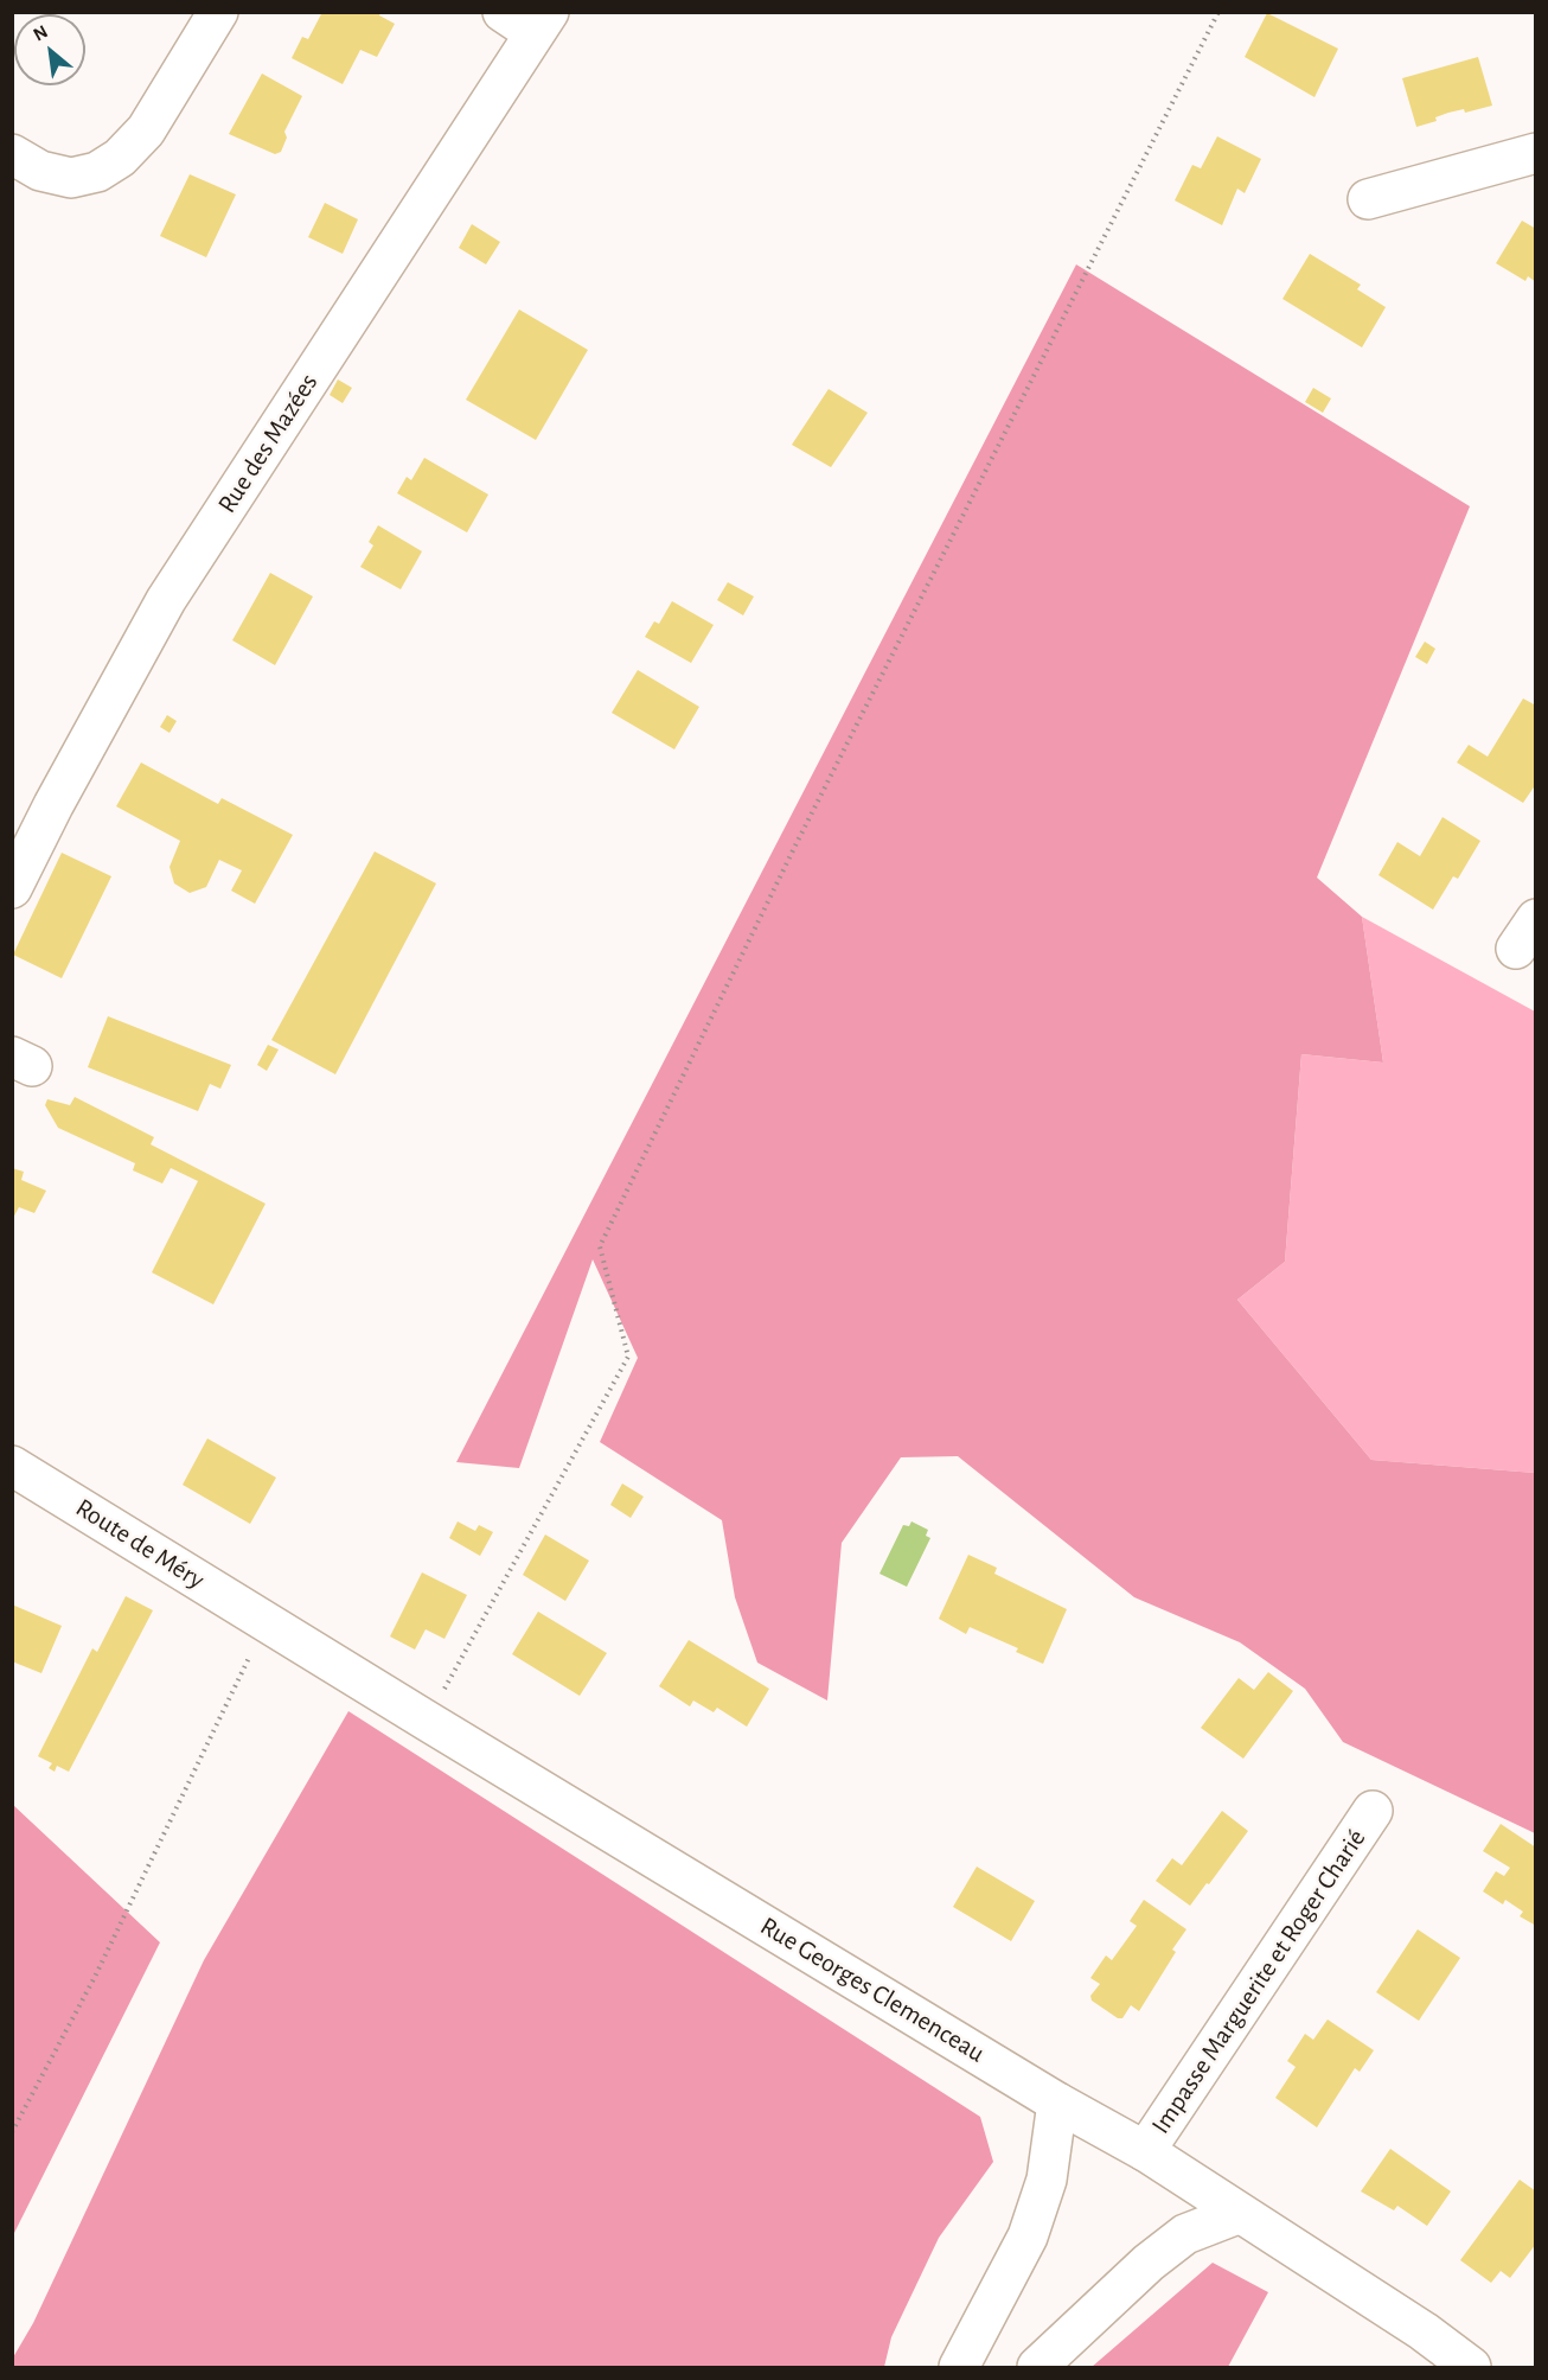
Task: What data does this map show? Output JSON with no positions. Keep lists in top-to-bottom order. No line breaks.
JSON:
{"streets":{"street":["Rue des Mazées","Route de Méry","Impasse Marguerite et Roger Charié","Rue Georges Clemenceau"]},"crossings":[["Route de Méry","Rue Georges Clemenceau"],["Impasse Marguerite et Roger Charié","Rue Georges Clemenceau"]],"north":"top left"}
